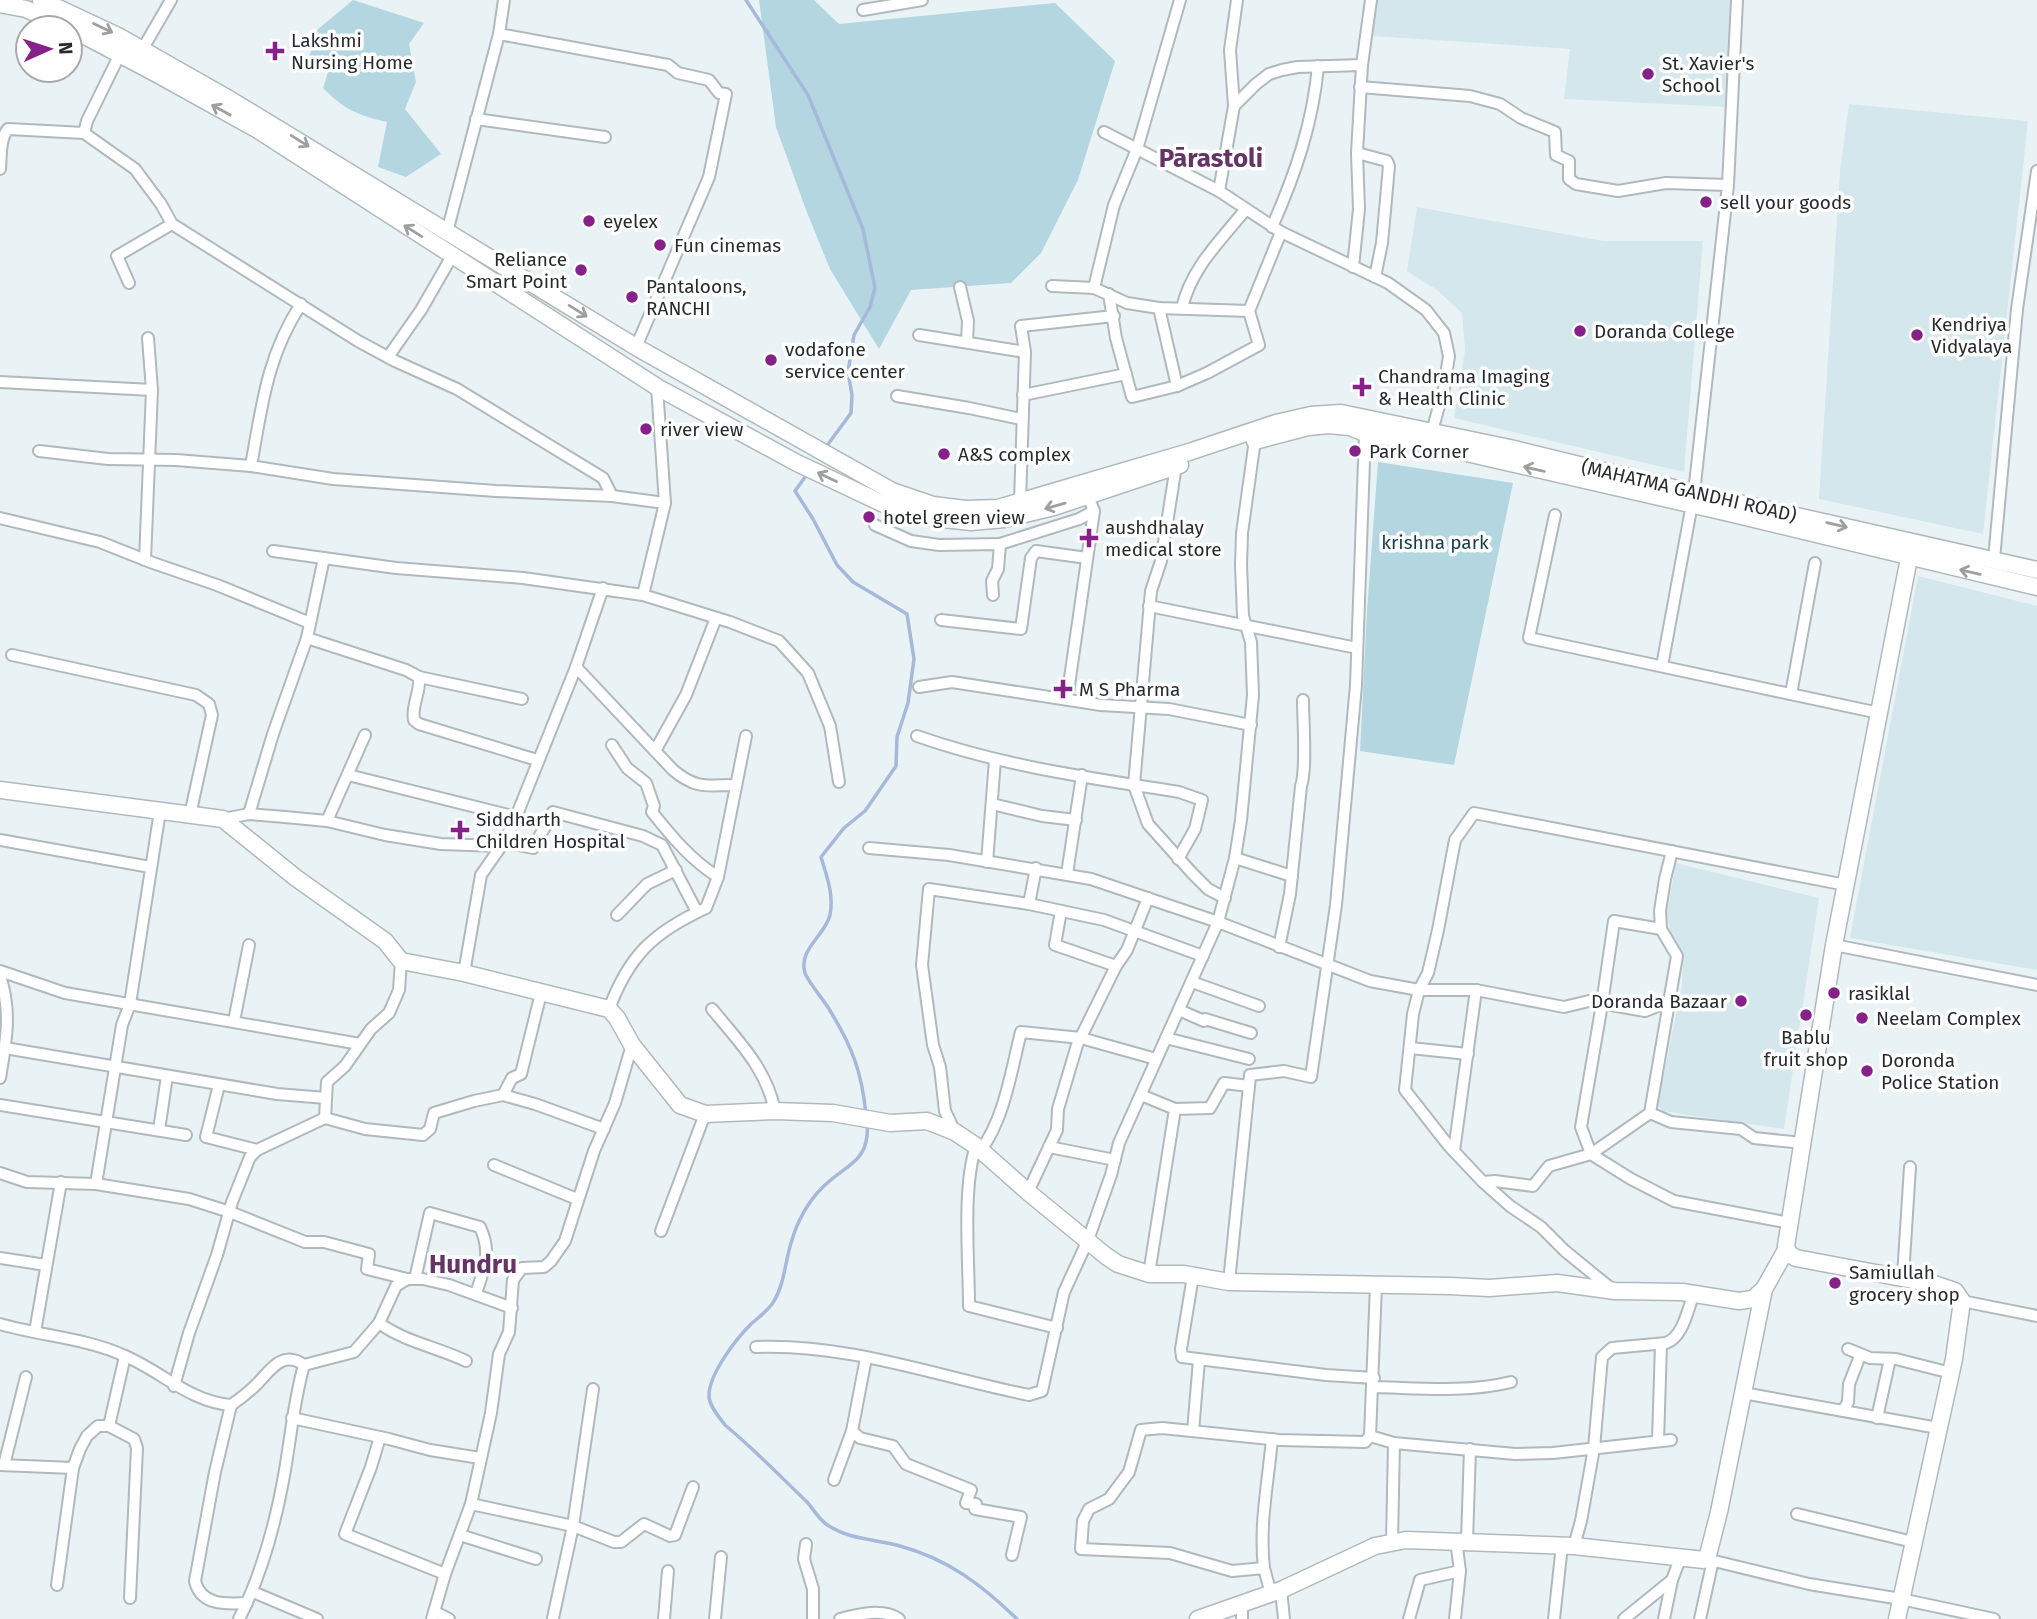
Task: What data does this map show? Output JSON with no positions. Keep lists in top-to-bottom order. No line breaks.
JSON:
{"streets":{"main road":["(MAHATMA GANDHI ROAD)"]},"districts":["Pārastoli","Hundru"],"parks":["krishna park"],"places":{"health":["Lakshmi Nursing Home","Chandrama Imaging & Health Clinic","aushdhalay medical store","M S Pharma","Siddharth Children Hospital"],"other":["St. Xavier's School","sell your goods","eyelex","Fun cinemas","Reliance Smart Point","Pantaloons, RANCHI","Doranda College","Kendriya Vidyalaya","vodafone service center","river view","Park Corner","A&S complex","hotel green view","rasiklal","Doranda Bazaar","Bablu fruit shop","Neelam Complex","Doronda Police Station","Samiullah grocery shop"]},"north":"right"}
